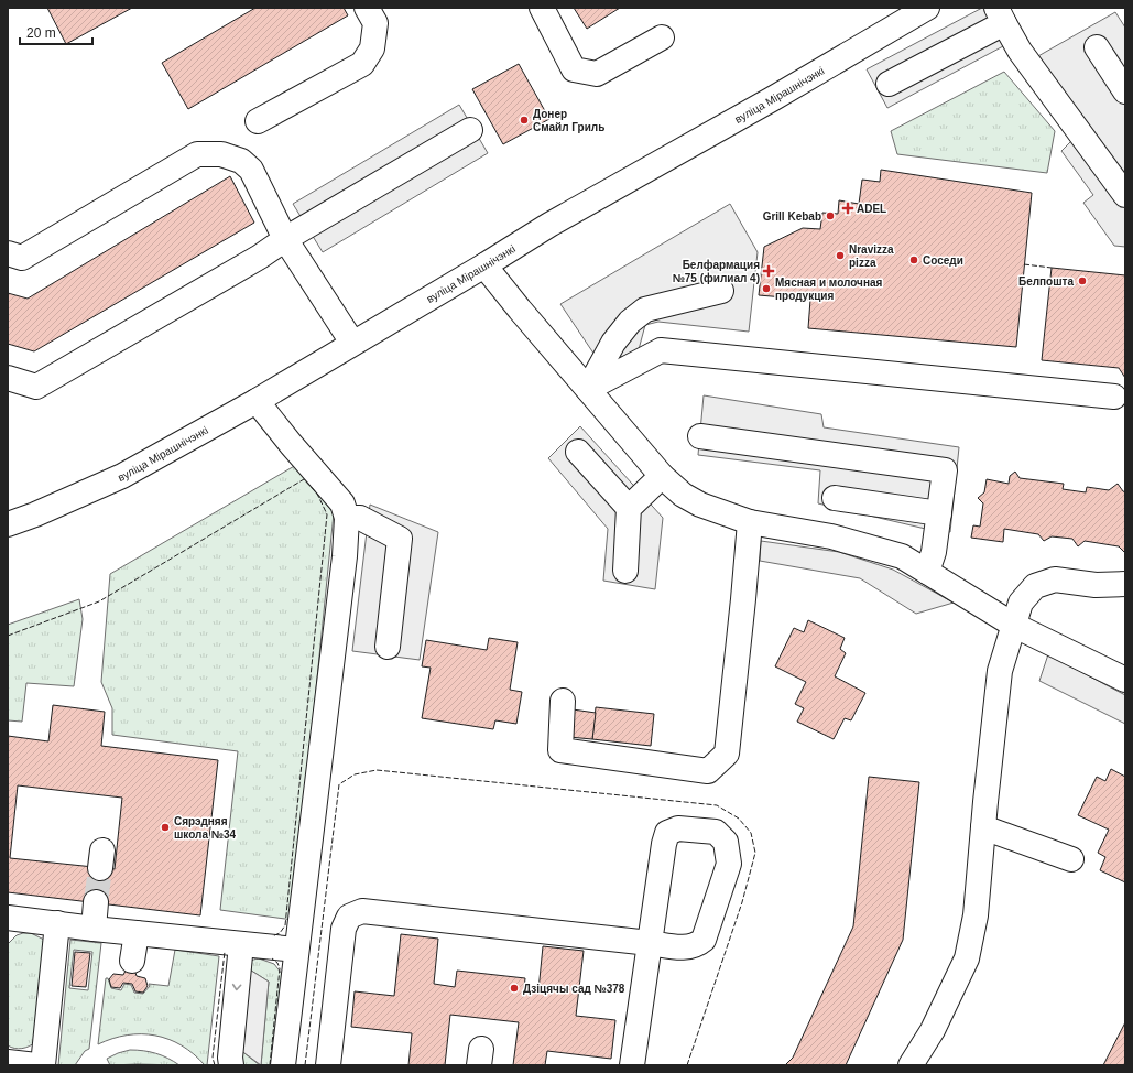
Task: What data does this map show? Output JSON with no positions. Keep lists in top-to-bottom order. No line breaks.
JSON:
{"streets":{"main road":["вуліца Мірашнічэнкі"]},"places":{"other":["Донер Смайл Гриль","Grill Kebab","Nravizza pizza","Соседи","Белпошта","Мясная и молочная продукция","Сярэдняя школа №34","Дзіцячы сад №378"],"health":["ADEL","Белфармация №75 (филиал 4)"]},"scale_bar":"20 m"}
